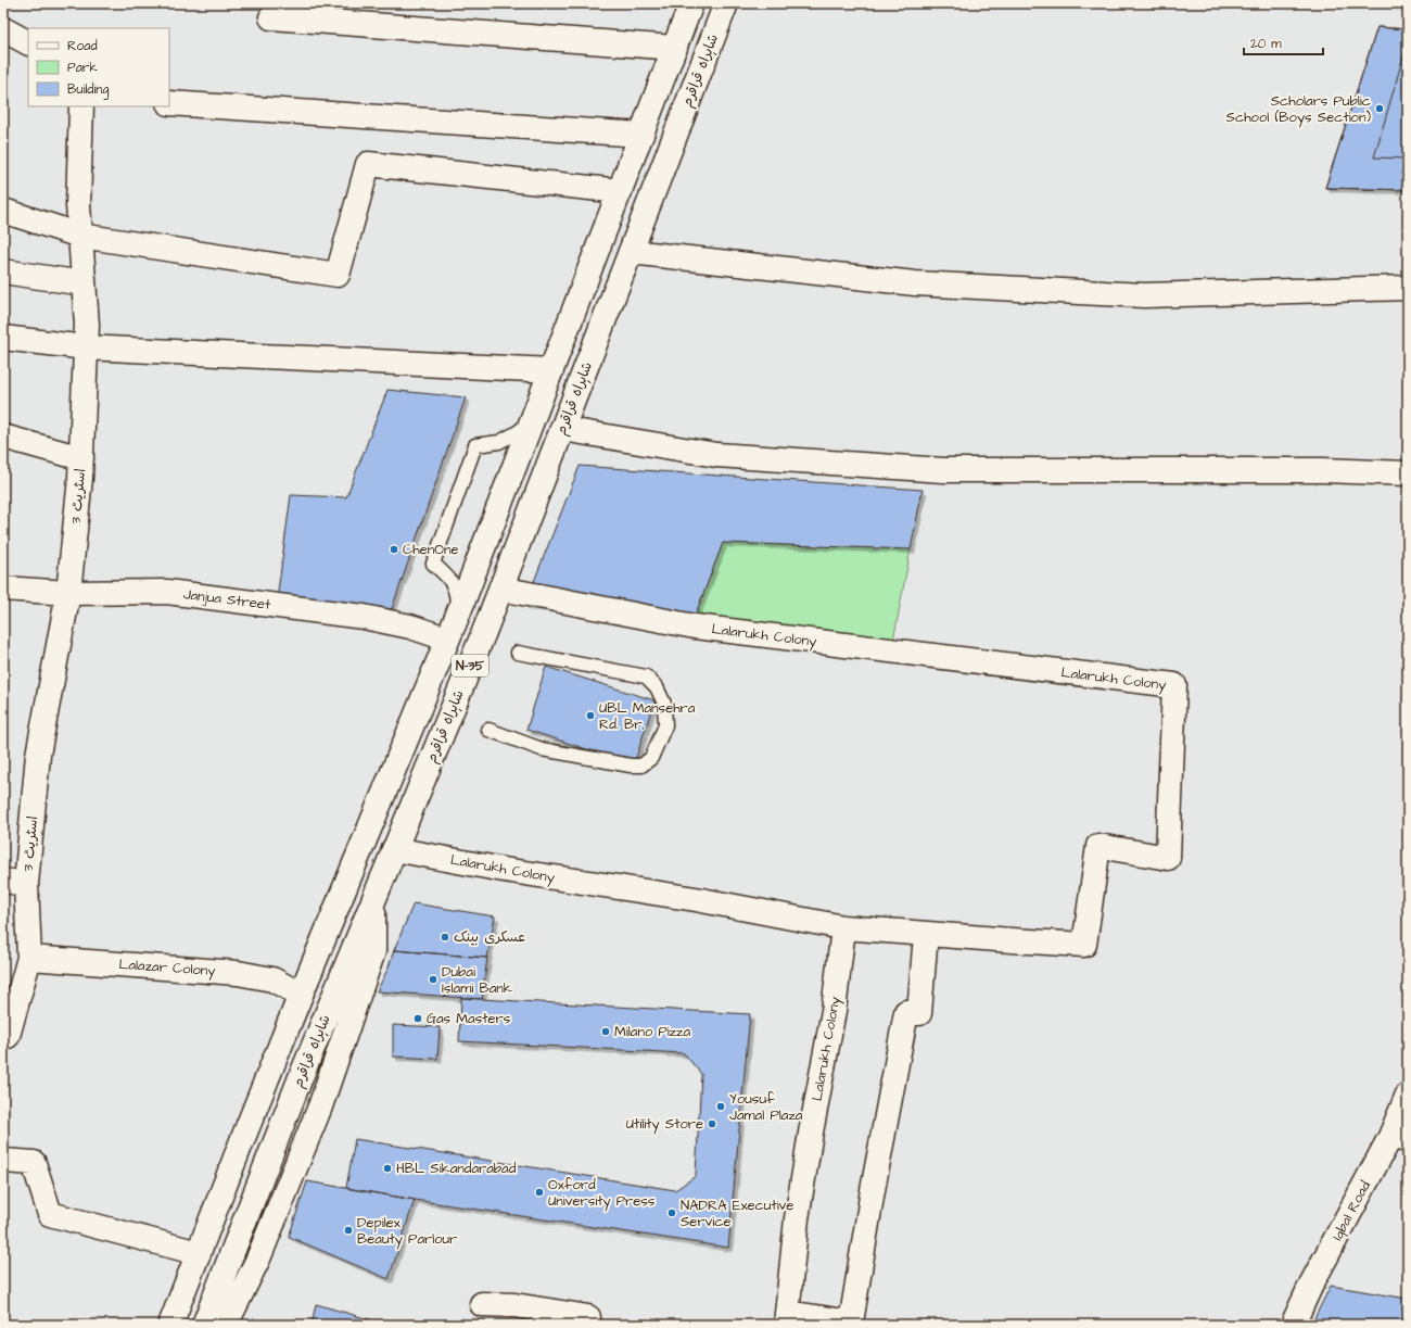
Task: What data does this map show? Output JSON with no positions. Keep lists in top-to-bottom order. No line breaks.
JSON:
{"streets":{"main road":["شاہراہ قراقرم","اسٹریٹ 3","Janjua Street","Lalarukh Colony","N-35","Lalazar Colony","Iqbal Road"]},"crossings":[["شاہراہ قراقرم","Lalarukh Colony"],["اسٹریٹ 3","Janjua Street"],["Janjua Street","N-35"],["N-35","Lalazar Colony"]],"places":["Scholars Public School (Boys Section)","ChenOne","UBL Mansehra Rd. Br.","عسکری بینک","Dubai Islami Bank","Gas Masters","Milano Pizza","Yousuf Jamal Plaza","Utility Store","HBL Sikandarabad","Oxford University Press","NADRA Executive Service","Depilex Beauty Parlour"],"legend":["Road","Park","Building"],"scale_bar":"20 m"}
